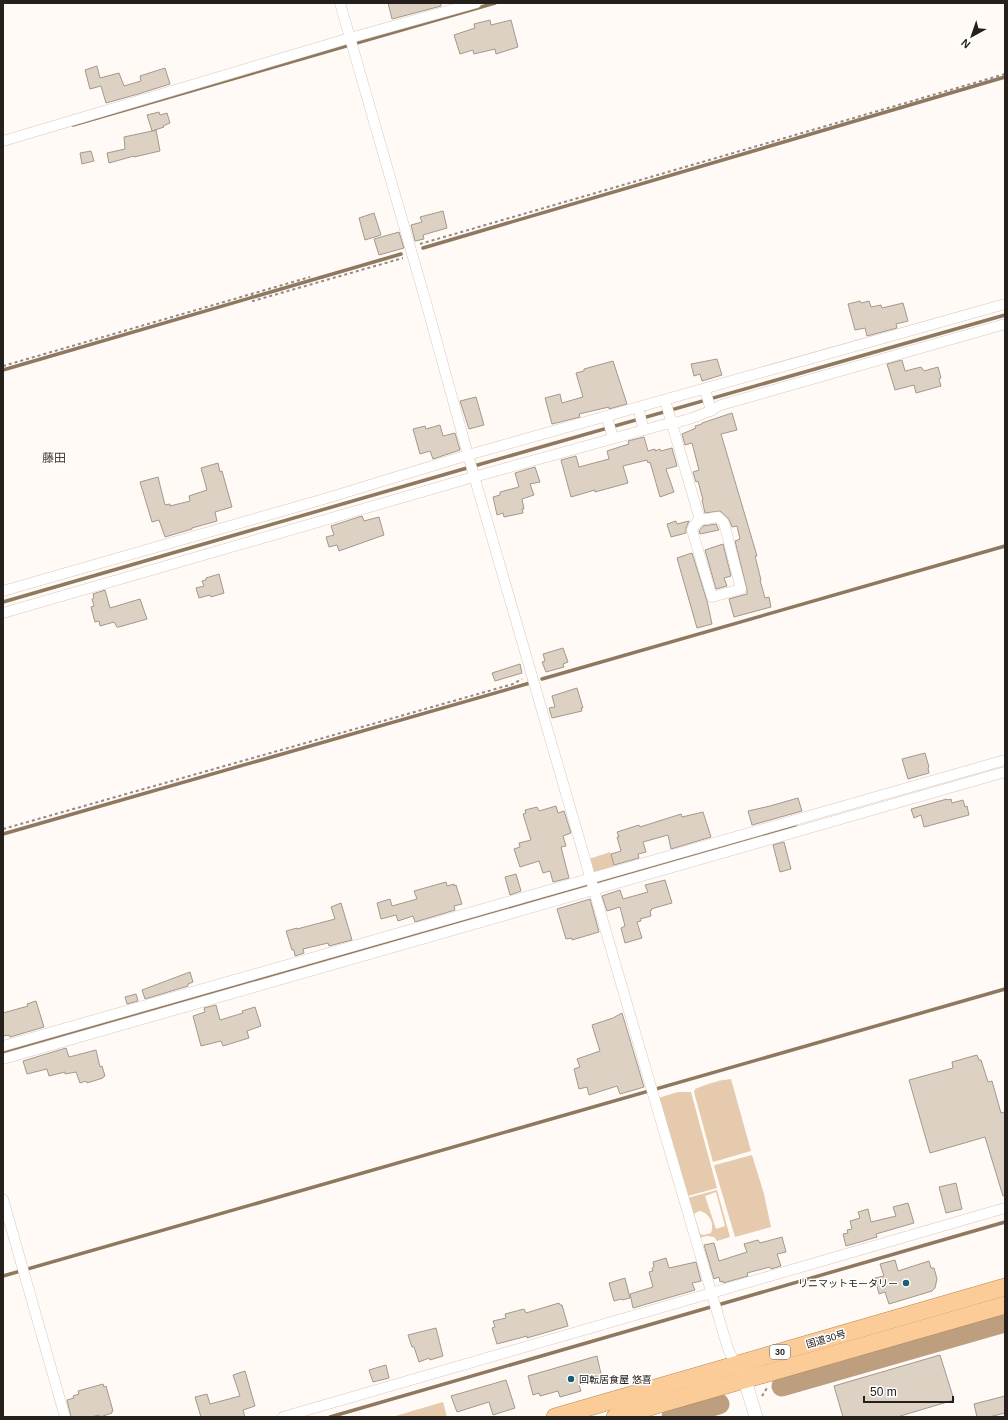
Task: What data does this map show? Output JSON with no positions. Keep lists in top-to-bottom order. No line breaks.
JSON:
{"streets":{"highway":["国道30号","30"]},"districts":["藤田"],"places":["リニマットモータリー","回転居食屋 悠喜"],"scale_bar":"50 m","north":"bottom left"}
